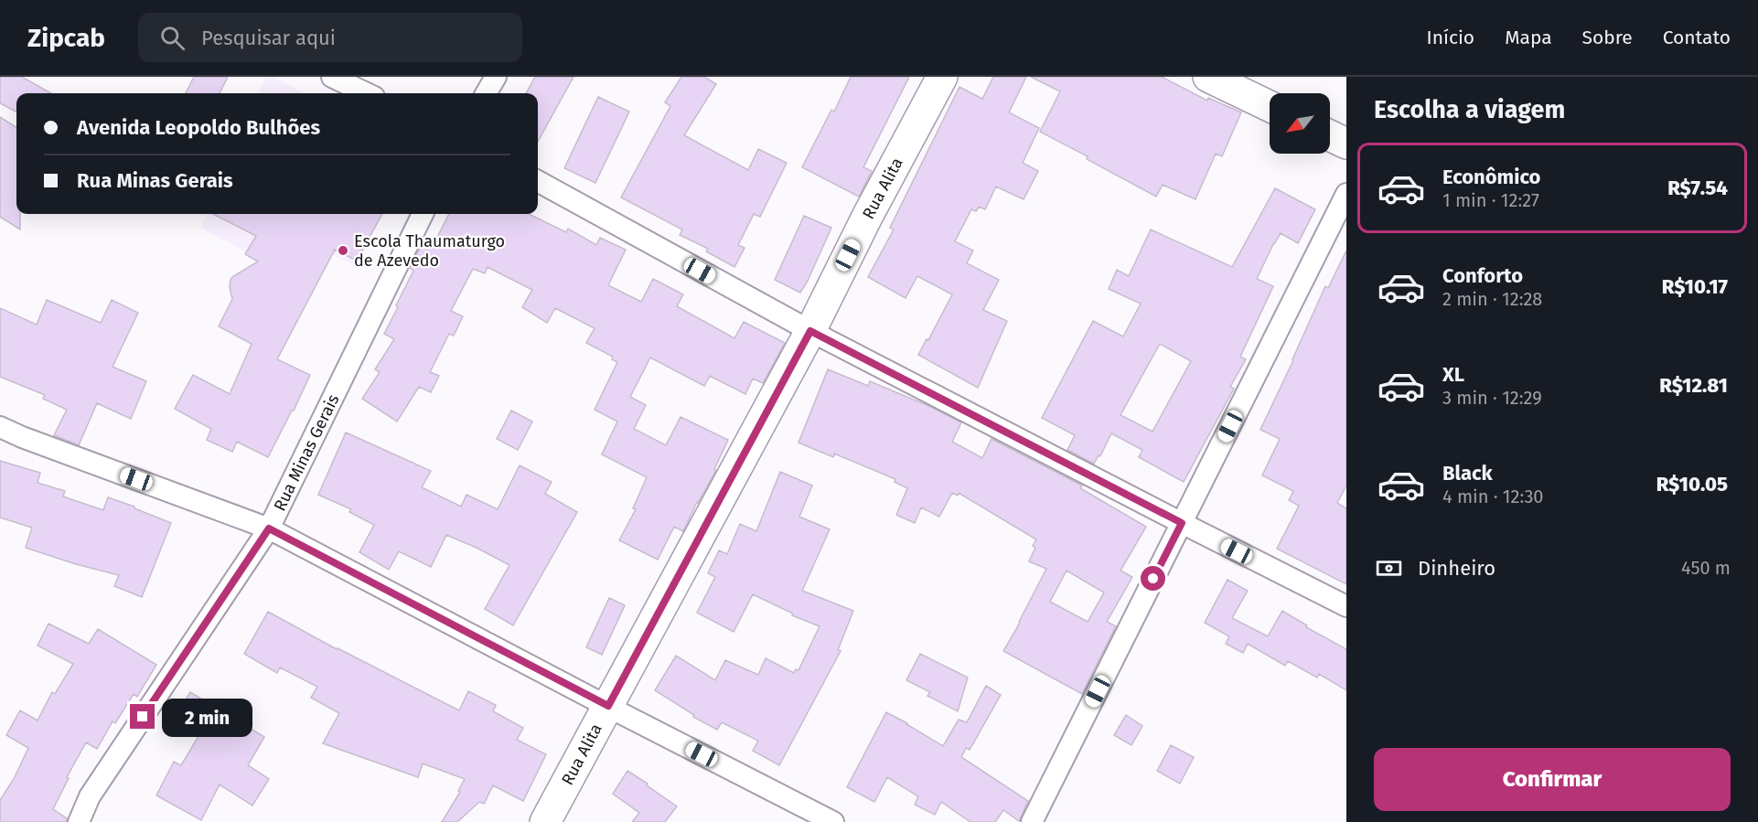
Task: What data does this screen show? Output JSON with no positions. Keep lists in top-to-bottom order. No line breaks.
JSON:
{"streets":{"street":["Rua Alita","Rua Minas Gerais"]},"places":["Escola Thaumaturgo de Azevedo"],"north":"bottom left","page":{"header":"Zipcab","search":"Pesquisar aqui","nav":["Início","Mapa","Sobre","Contato"],"heading":"Escolha a viagem","banner":["Avenida Leopoldo Bulhões","Rua Minas Gerais"],"list":[{"name":"Econômico","note":"1 min · 12:27","value":"R$7.54"},{"name":"Conforto","note":"2 min · 12:28","value":"R$10.17"},{"name":"XL","note":"3 min · 12:29","value":"R$12.81"},{"name":"Black","note":"4 min · 12:30","value":"R$10.05"}],"pay":["Dinheiro","450 m"],"bubble":"2 min","buttons":"Confirmar"}}
